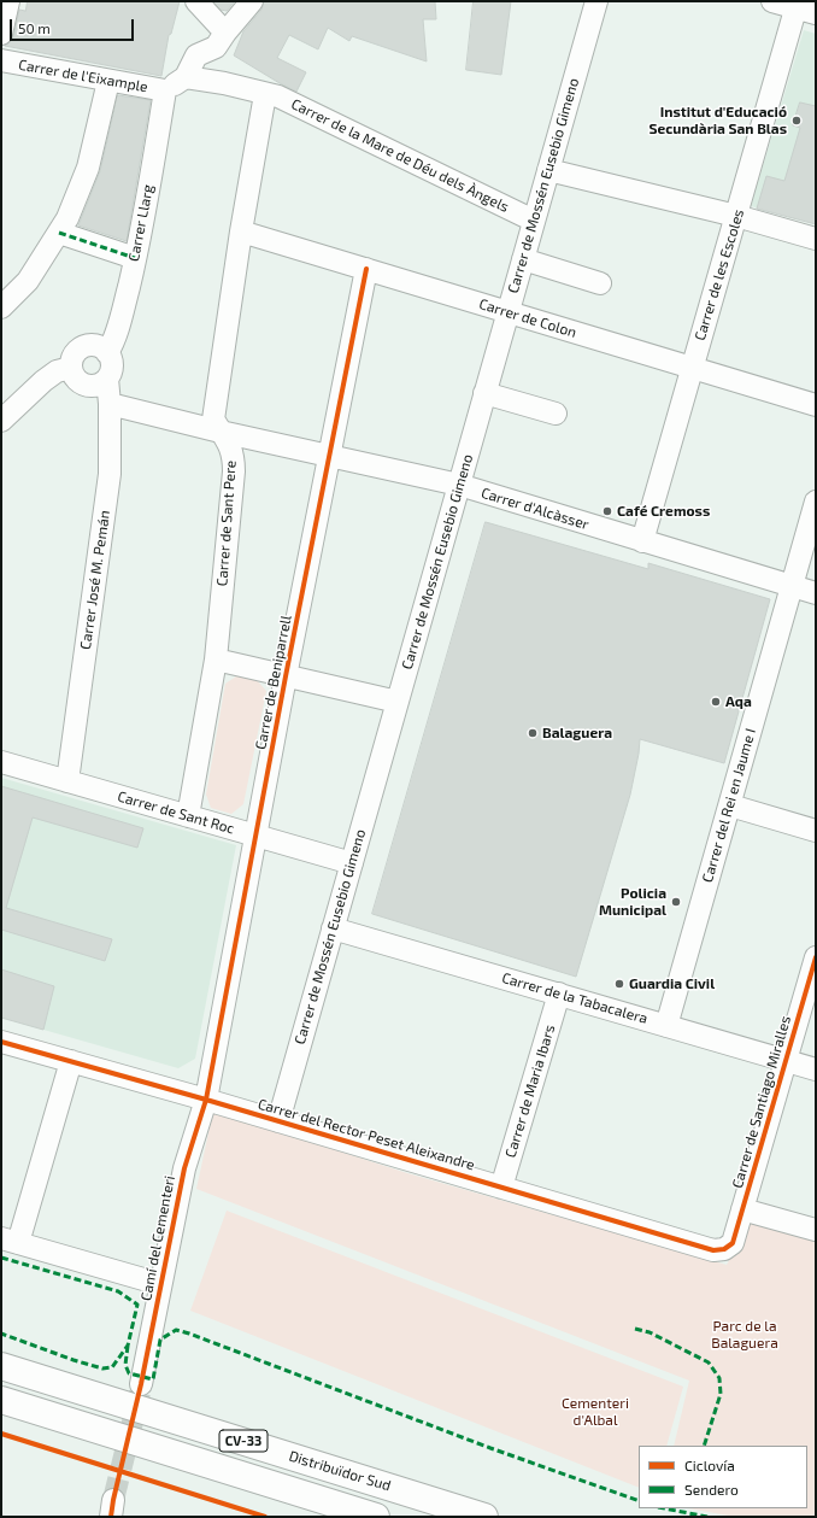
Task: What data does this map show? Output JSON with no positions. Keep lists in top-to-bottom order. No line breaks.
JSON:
{"streets":{"highway":["CV-33","Distribuïdor Sud"],"street":["Carrer de l'Eixample","Carrer de la Mare de Déu dels Àngels","Carrer de Mossén Eusebio Gimeno","Carrer Llarg","Carrer de les Escoles","Carrer de Colon","Carrer d'Alcàsser","Carrer de Sant Pere","Carrer José M. Pemán","Carrer de Beniparrell","Carrer del Rei en Jaume I","Carrer de Sant Roc","Carrer de la Tabacalera","Carrer de Maria Ibars","Carrer de Santiago Miralles","Carrer del Rector Peset Aleixandre","Camí del Cementeri"]},"crossings":[["Carrer de l'Eixample","Carrer Llarg"],["Carrer de la Mare de Déu dels Àngels","Carrer de Mossén Eusebio Gimeno"],["Carrer de la Mare de Déu dels Àngels","Carrer de Sant Pere"],["Carrer de Mossén Eusebio Gimeno","Carrer de Colon"],["Carrer de Mossén Eusebio Gimeno","Carrer d'Alcàsser"],["Carrer de Mossén Eusebio Gimeno","Carrer de Sant Roc"],["Carrer de Mossén Eusebio Gimeno","Carrer de la Tabacalera"],["Carrer de Mossén Eusebio Gimeno","Carrer del Rector Peset Aleixandre"],["Carrer Llarg","Carrer José M. Pemán"],["Carrer de les Escoles","Carrer de Colon"],["Carrer de les Escoles","Carrer d'Alcàsser"],["Carrer de Colon","Carrer de Sant Pere"],["Carrer de Colon","Carrer de Beniparrell"],["Carrer d'Alcàsser","Carrer de Sant Pere"],["Carrer d'Alcàsser","Carrer José M. Pemán"],["Carrer d'Alcàsser","Carrer de Beniparrell"],["Carrer d'Alcàsser","Carrer del Rei en Jaume I"],["Carrer de Sant Pere","Carrer de Sant Roc"],["Carrer José M. Pemán","Carrer de Sant Roc"],["Carrer de Beniparrell","Carrer de Sant Roc"],["Carrer de Beniparrell","Carrer del Rector Peset Aleixandre"],["Carrer de Beniparrell","Camí del Cementeri"],["Carrer del Rei en Jaume I","Carrer de la Tabacalera"],["Carrer de la Tabacalera","Carrer de Maria Ibars"],["Carrer de la Tabacalera","Carrer de Santiago Miralles"],["Carrer de Maria Ibars","Carrer del Rector Peset Aleixandre"],["Carrer de Santiago Miralles","Carrer del Rector Peset Aleixandre"],["Carrer del Rector Peset Aleixandre","Camí del Cementeri"]],"parks":["Parc de la Balaguera","Cementeri d'Albal"],"places":["Institut d'Educació Secundària San Blas","Café Cremoss","Aqa","Balaguera","Policia Municipal","Guardia Civil"],"legend":["Ciclovía","Sendero"],"scale_bar":"50 m"}
